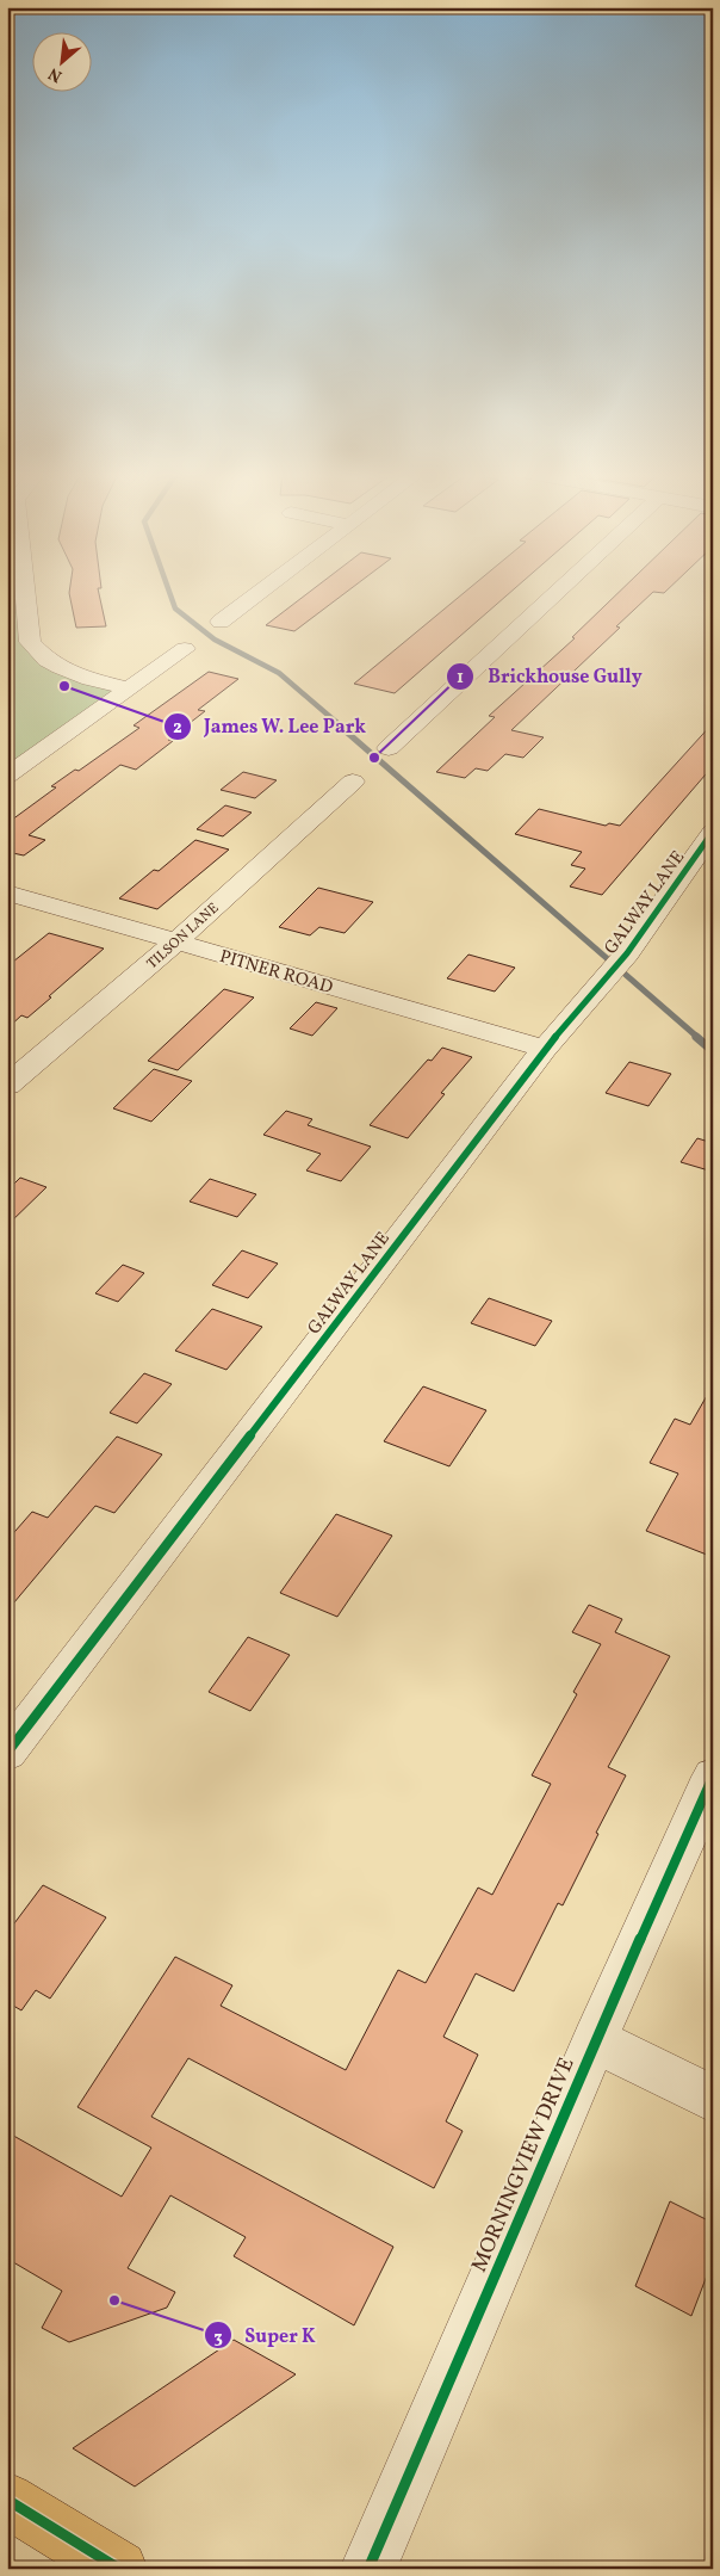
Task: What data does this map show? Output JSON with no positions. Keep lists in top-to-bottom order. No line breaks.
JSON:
{"streets":{"street":["GALWAY LANE","TILSON LANE","PITNER ROAD","MORNINGVIEW DRIVE"]},"crossings":[["GALWAY LANE","PITNER ROAD"],["TILSON LANE","PITNER ROAD"]],"places":["James W. Lee Park","Brickhouse Gully","Super K"],"north":"bottom left"}
